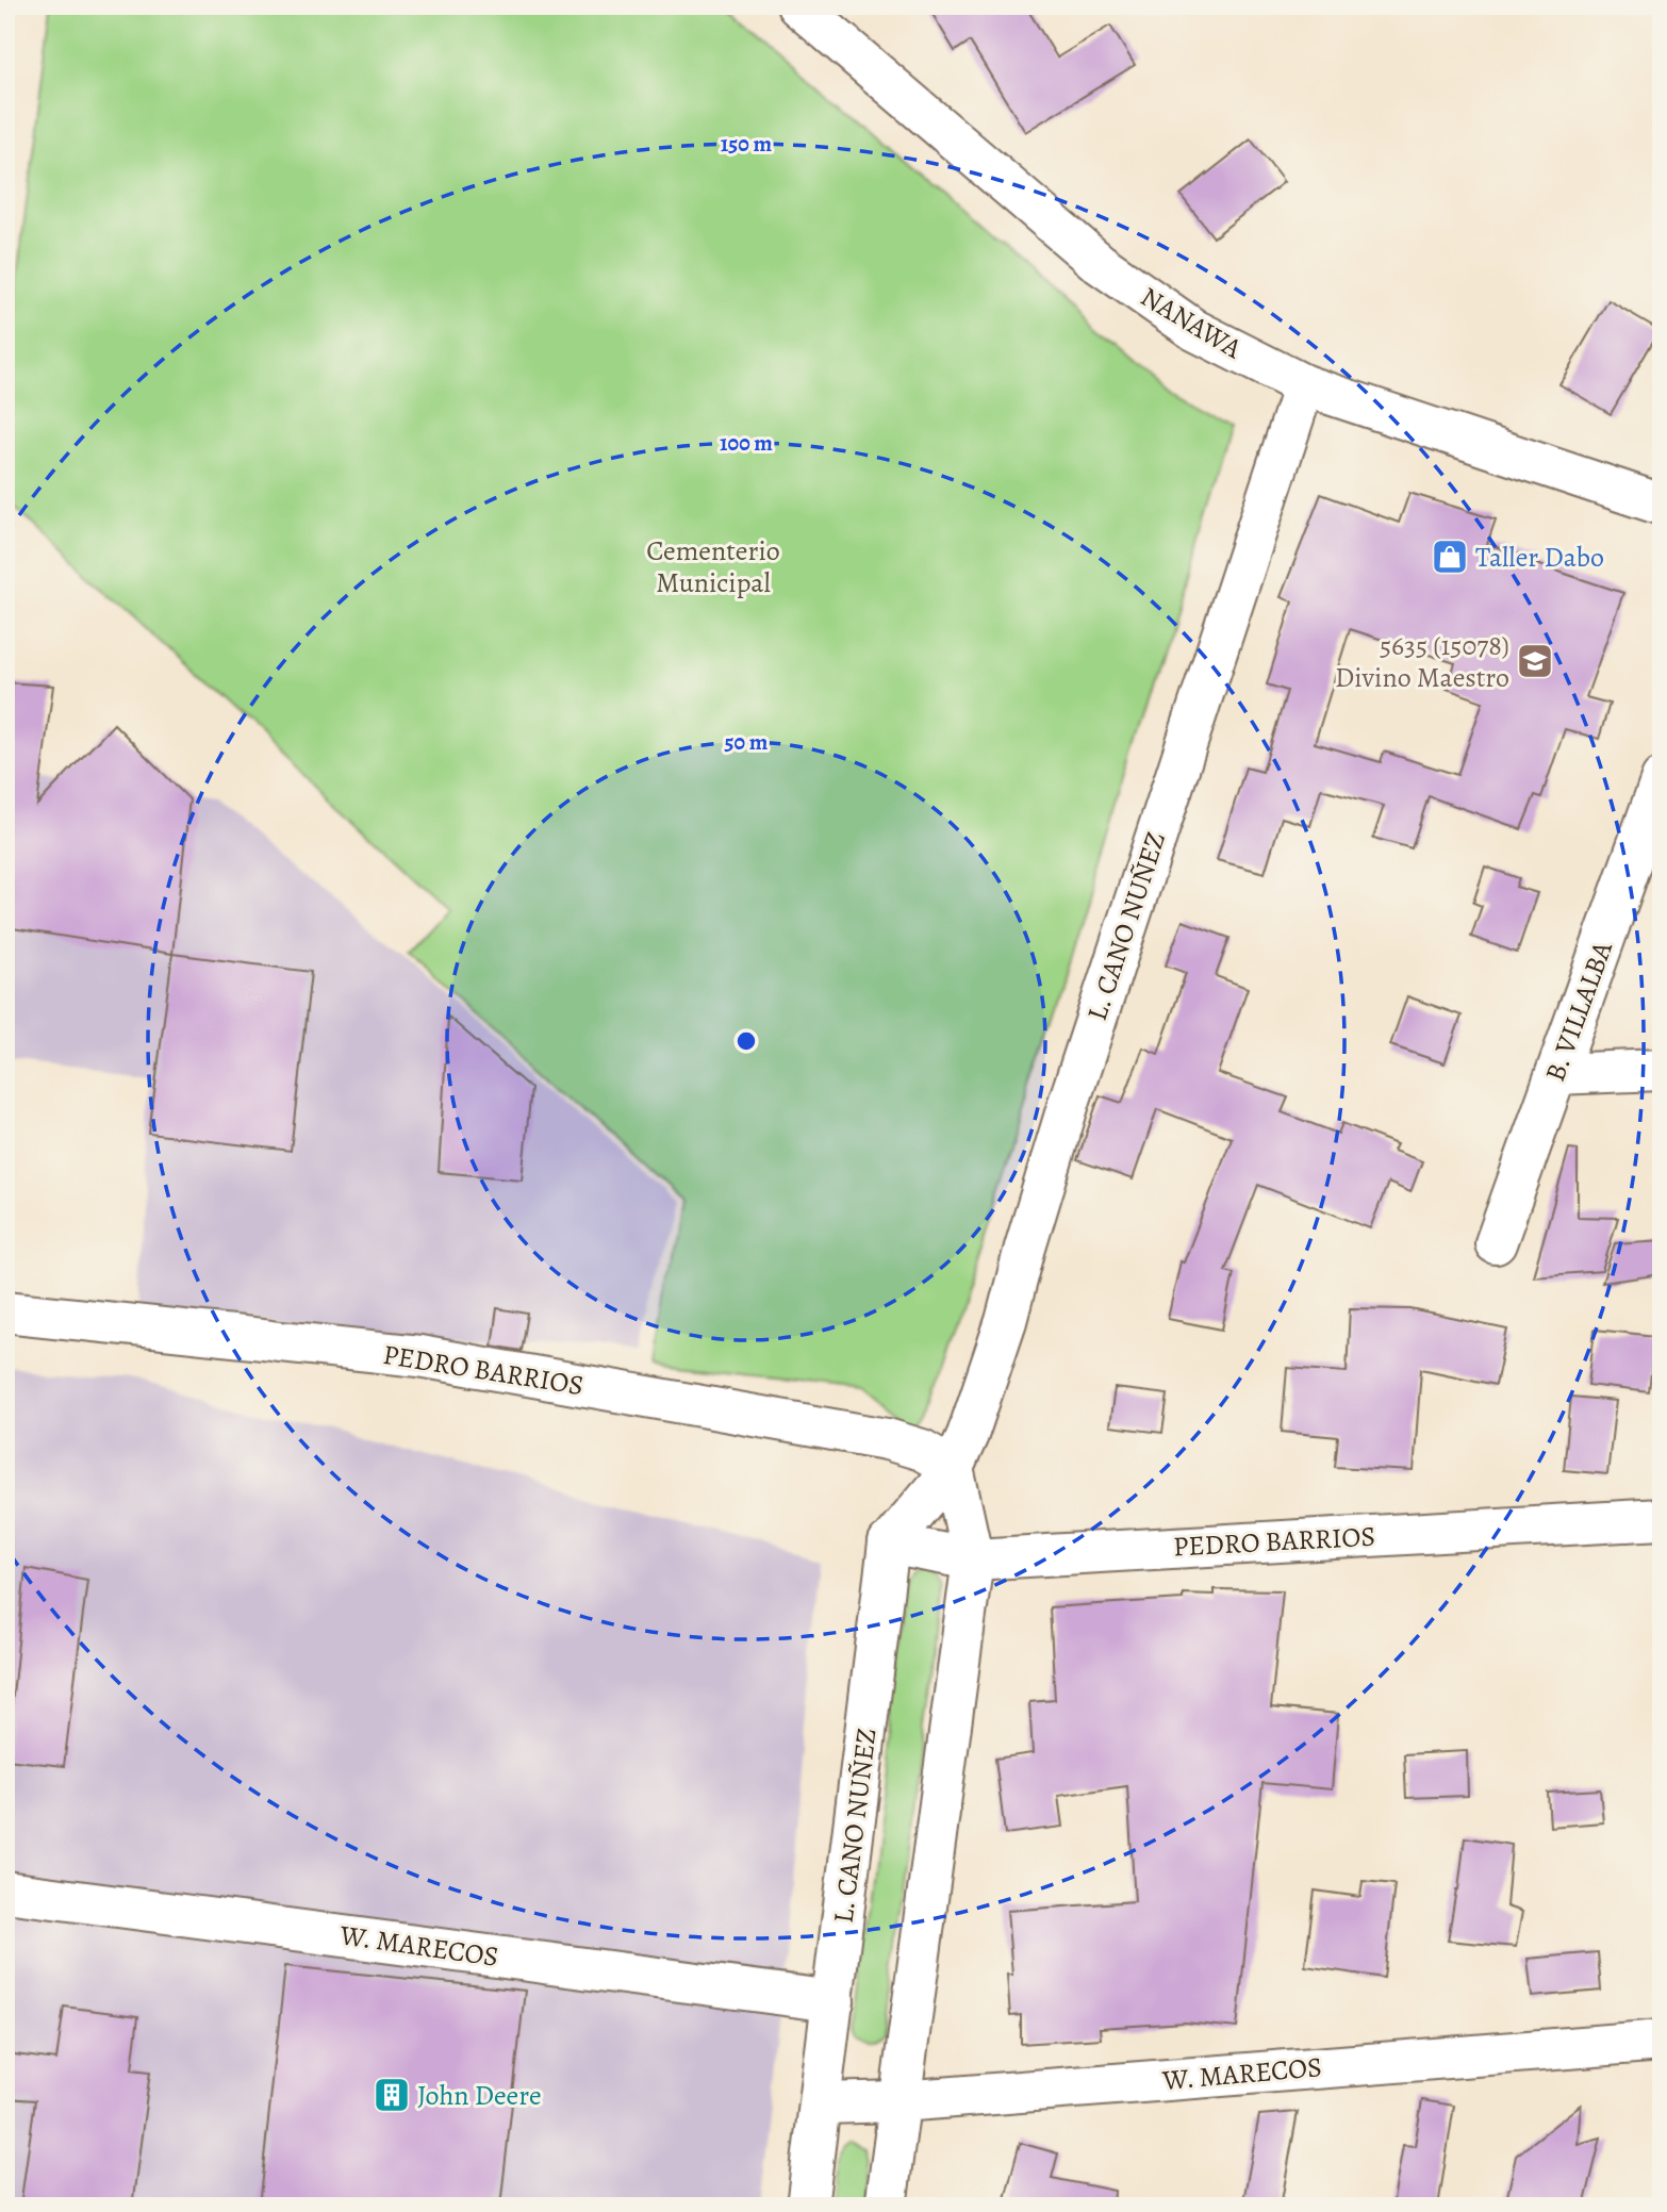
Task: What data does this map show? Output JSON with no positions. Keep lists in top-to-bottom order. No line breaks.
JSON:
{"streets":{"street":["NANAWA","L. CANO NUÑEZ","B. VILLALBA","PEDRO BARRIOS","W. MARECOS"]},"crossings":[["NANAWA","L. CANO NUÑEZ"],["L. CANO NUÑEZ","PEDRO BARRIOS"],["L. CANO NUÑEZ","W. MARECOS"]],"parks":["Cementerio Municipal"],"places":{"shop":["Taller Dabo"],"school or university":["5635 (15078) Divino Maestro"],"building":["John Deere"]},"rings":["150 m","100 m","50 m"]}
